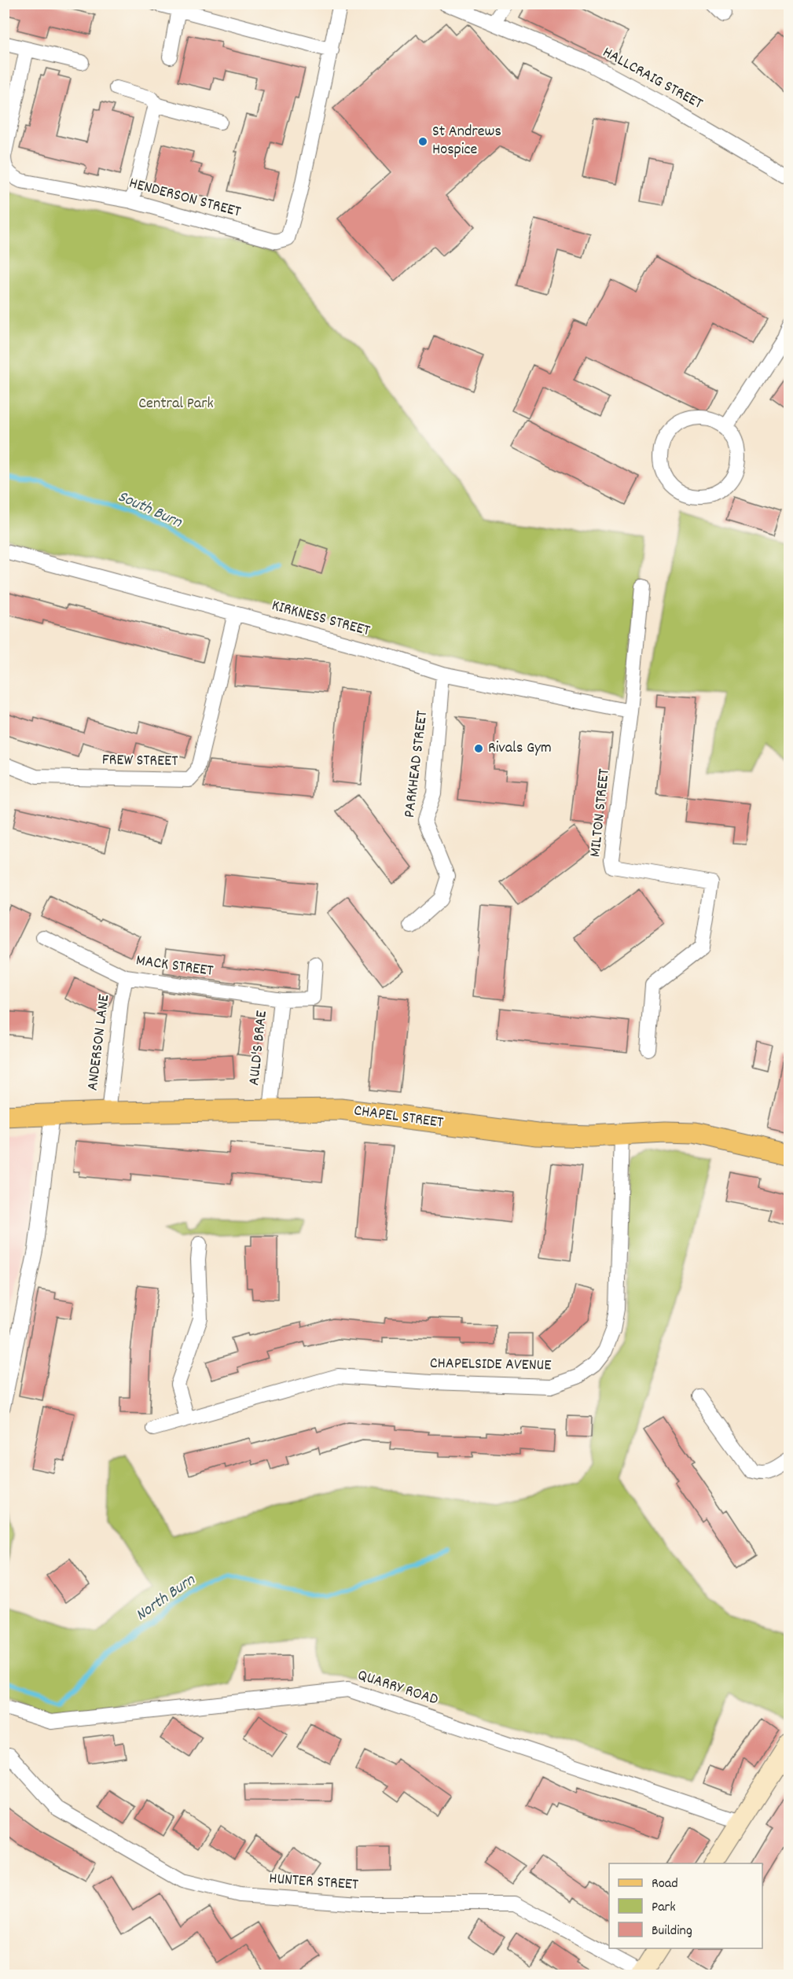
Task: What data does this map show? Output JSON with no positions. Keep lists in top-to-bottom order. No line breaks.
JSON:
{"streets":{"main road":["CHAPEL STREET"],"street":["HALLCRAIG STREET","HENDERSON STREET","KIRKNESS STREET","FREW STREET","PARKHEAD STREET","MILTON STREET","MACK STREET","ANDERSON LANE","AULD'S BRAE","CHAPELSIDE AVENUE","QUARRY ROAD","HUNTER STREET"]},"crossings":[["KIRKNESS STREET","FREW STREET"],["KIRKNESS STREET","PARKHEAD STREET"],["KIRKNESS STREET","MILTON STREET"],["MACK STREET","ANDERSON LANE"],["MACK STREET","AULD'S BRAE"],["ANDERSON LANE","CHAPEL STREET"],["AULD'S BRAE","CHAPEL STREET"],["CHAPEL STREET","CHAPELSIDE AVENUE"]],"water":["South Burn","North Burn"],"parks":["Central Park"],"places":["St Andrews Hospice","Rivals Gym"],"legend":["Road","Park","Building"]}
